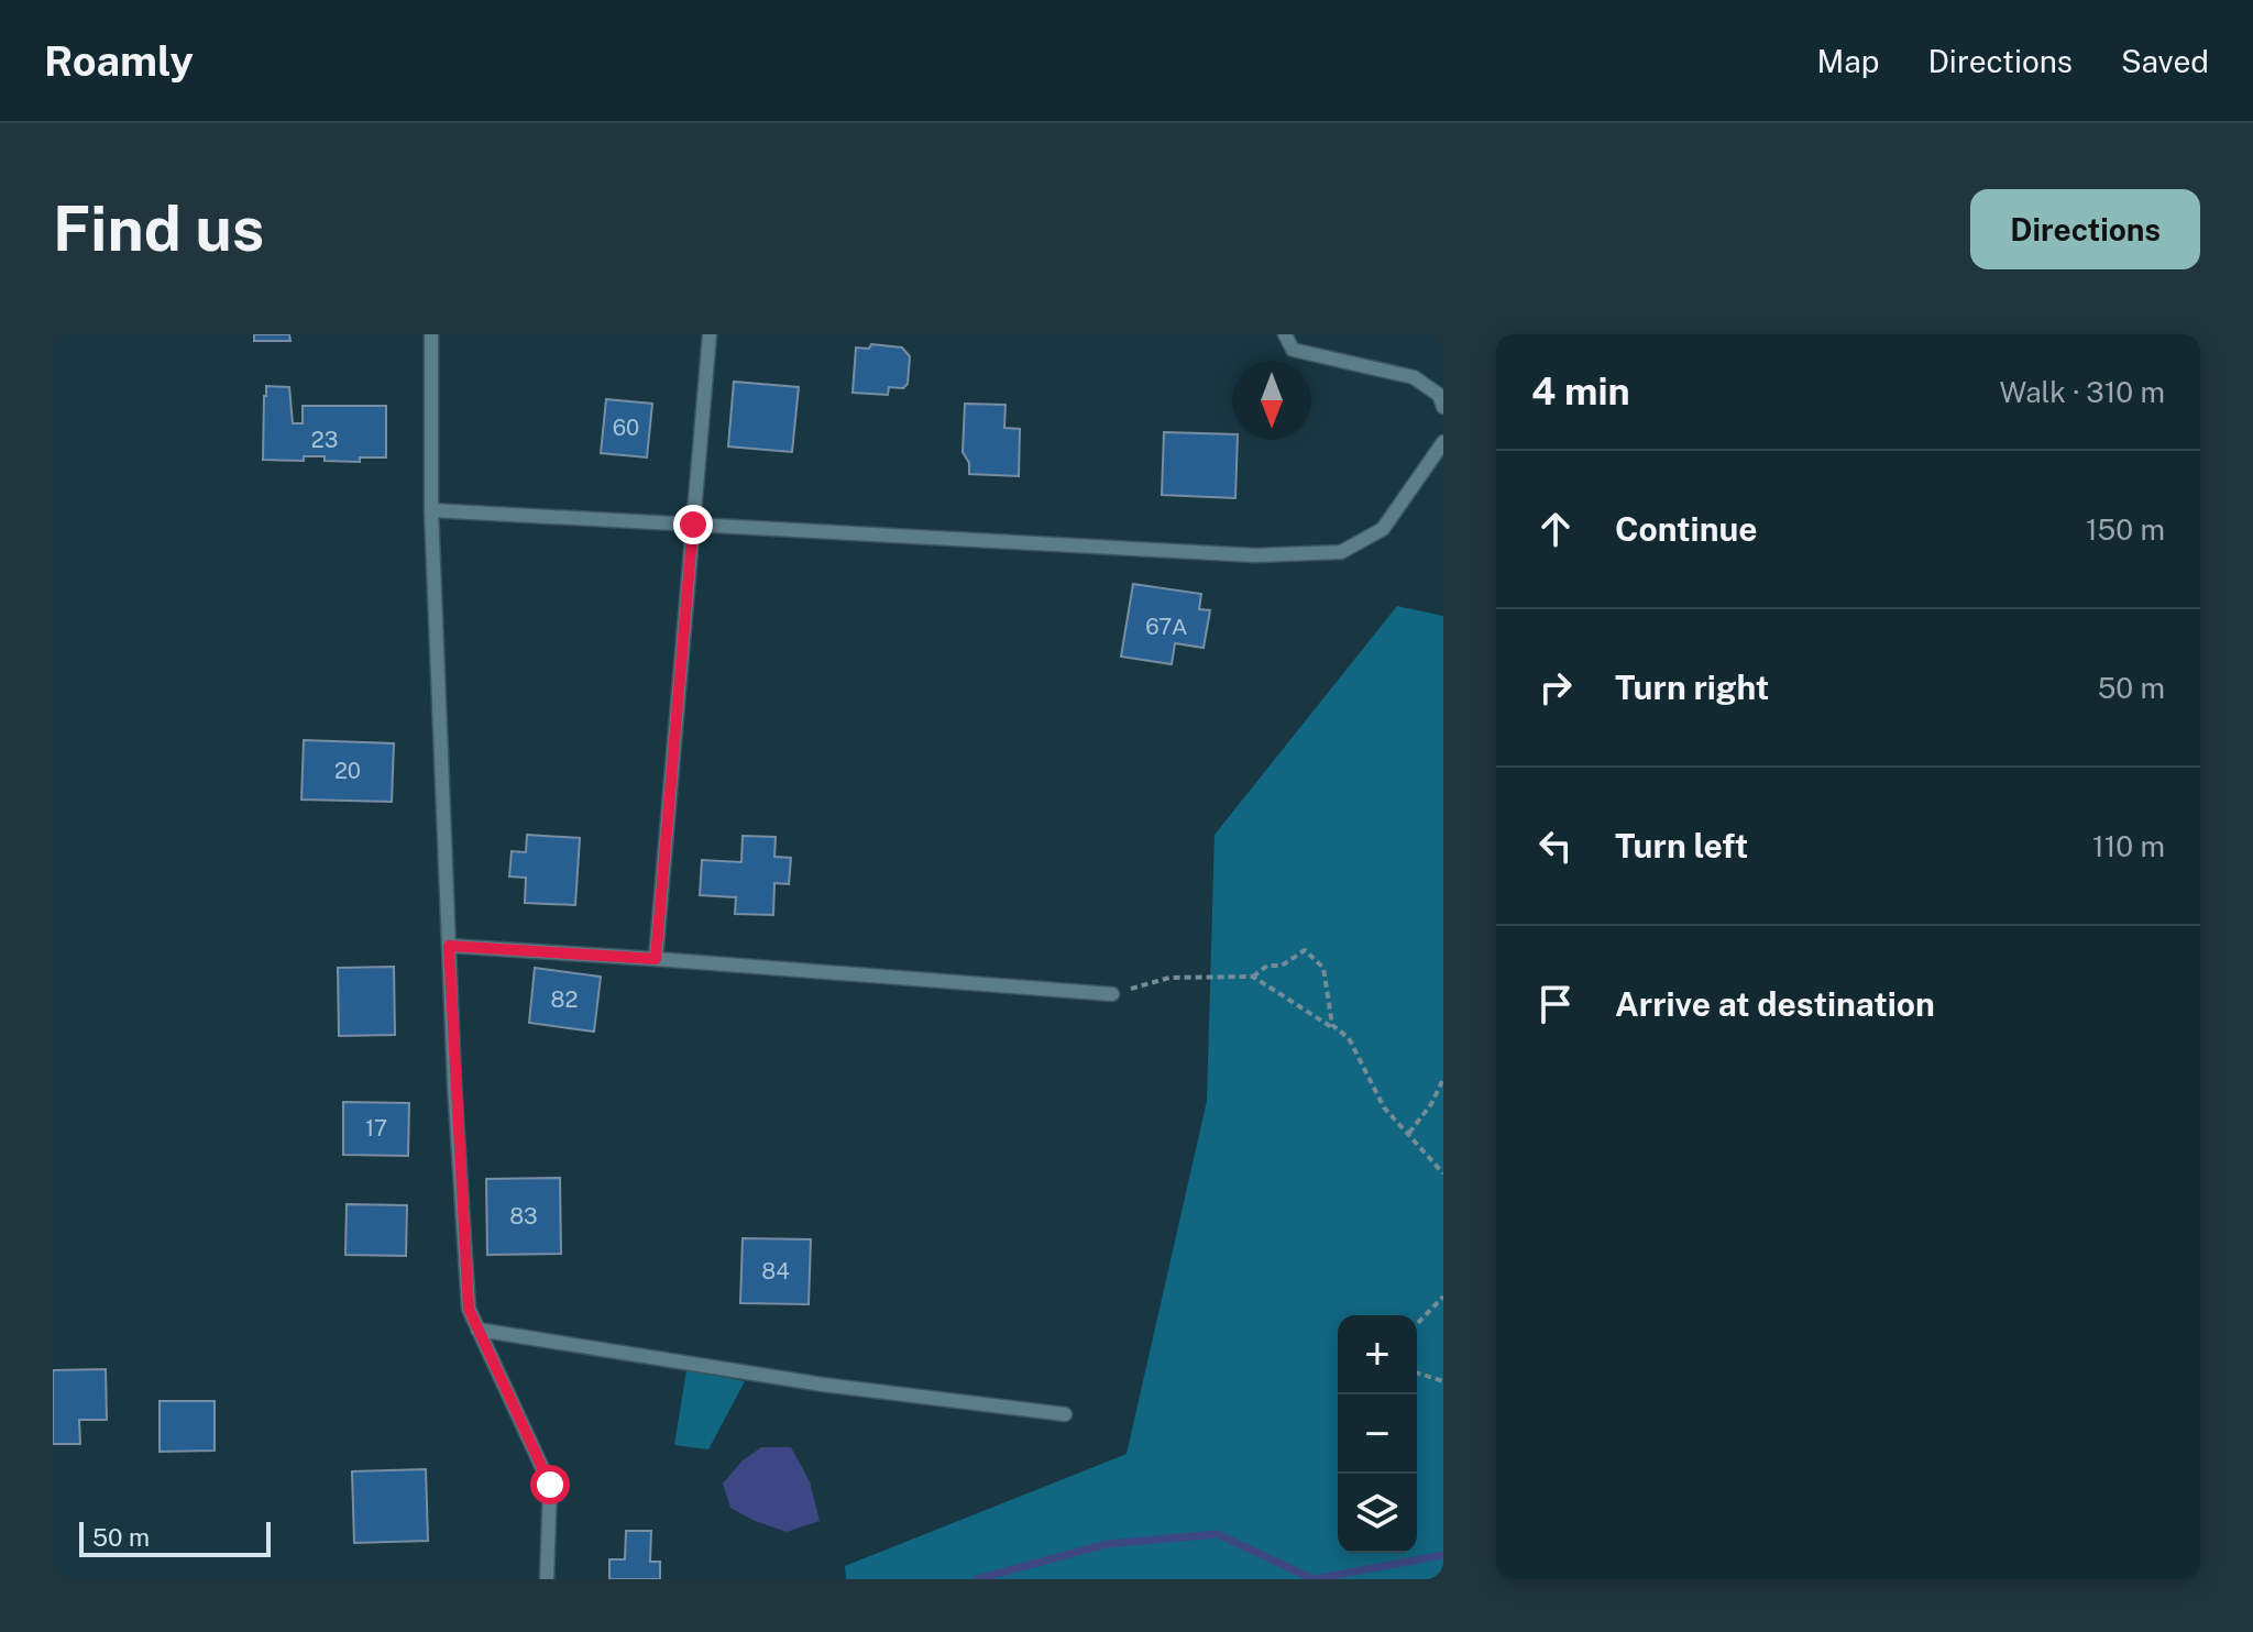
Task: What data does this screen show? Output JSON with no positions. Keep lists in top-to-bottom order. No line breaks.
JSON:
{"house_numbers":["60","23","67А","20","82","17","83","84"],"scale_bar":"50 m","north":"bottom","page":{"header":"Roamly","nav":["Map","Directions","Saved"],"buttons":"Directions","title":"Find us","heading":["4 min","Walk · 310 m"],"list":[["Continue","150 m"],["Turn right","50 m"],["Turn left","110 m"],"Arrive at destination"],"map_buttons":["+","−"],"scale":"50 m"}}
